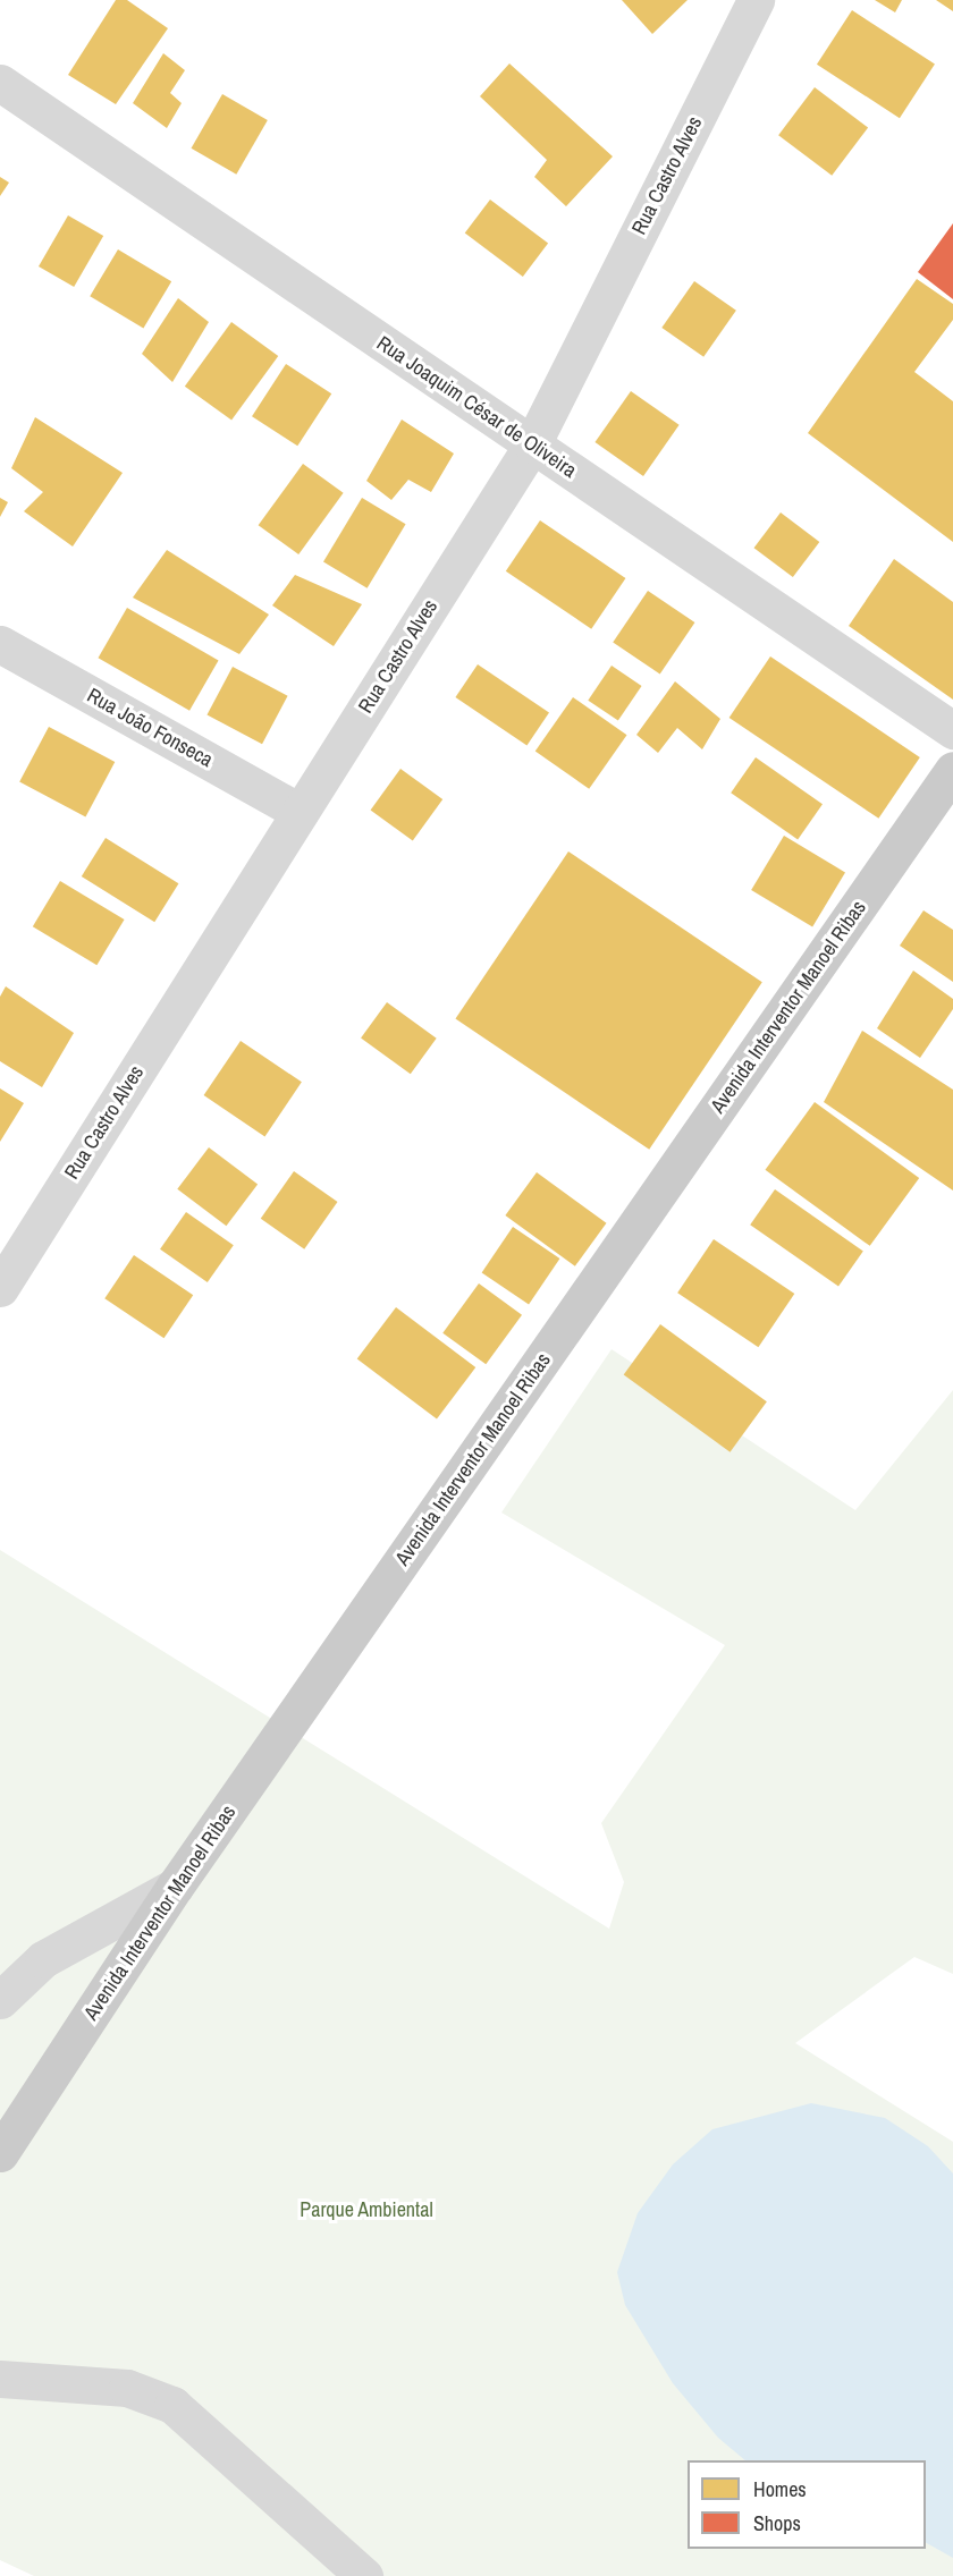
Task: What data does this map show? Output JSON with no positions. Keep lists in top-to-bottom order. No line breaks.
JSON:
{"streets":{"main road":["Avenida Interventor Manoel Ribas"],"street":["Rua Castro Alves","Rua Joaquim César de Oliveira","Rua João Fonseca"]},"crossings":[["Rua Castro Alves","Rua Joaquim César de Oliveira"],["Rua Castro Alves","Rua João Fonseca"]],"parks":["Parque Ambiental"],"legend":["Homes","Shops"]}
